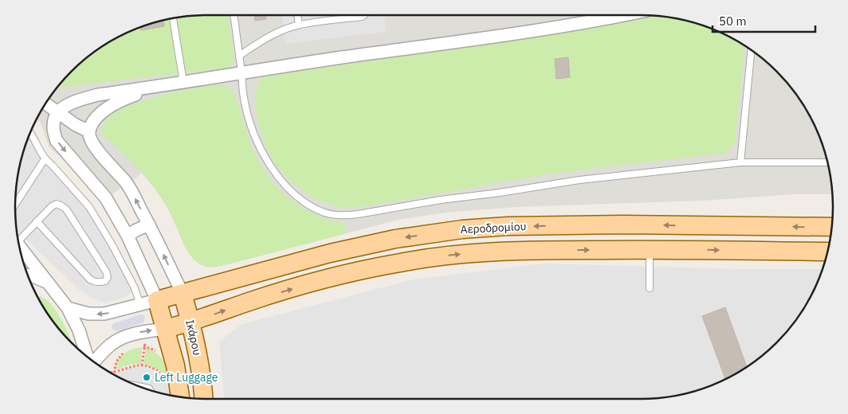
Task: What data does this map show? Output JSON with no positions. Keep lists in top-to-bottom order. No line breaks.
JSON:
{"streets":{"main road":["Αεροδρομίου","Ικάρου"]},"crossings":[["Αεροδρομίου","Ικάρου"]],"places":["Left Luggage"],"scale_bar":"50 m"}
